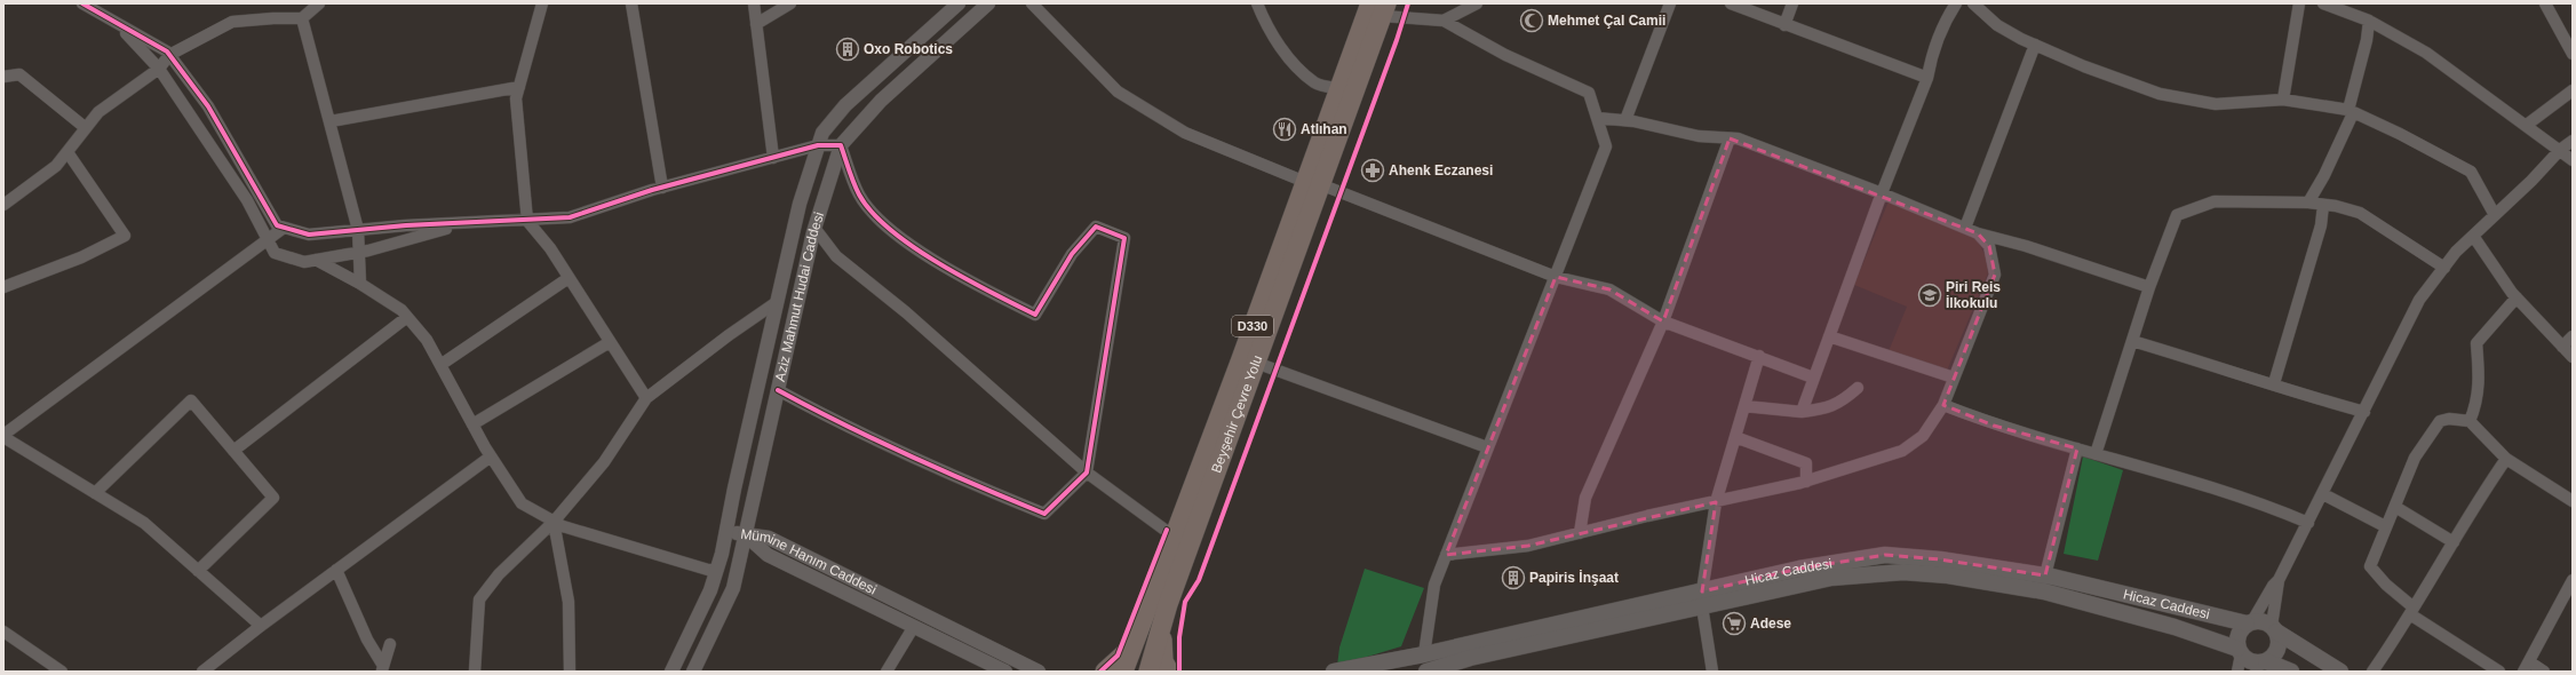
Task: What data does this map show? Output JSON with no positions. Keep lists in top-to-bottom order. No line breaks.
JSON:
{"streets":{"highway":["D330","Beyşehir Çevre Yolu"],"main road":["Hicaz Caddesi"],"street":["Aziz Mahmut Hudai Caddesi","Mümine Hanım Caddesi"]},"crossings":[["Aziz Mahmut Hudai Caddesi","Mümine Hanım Caddesi"],["D330","Beyşehir Çevre Yolu"]],"places":{"mosque":["Mehmet Çal Camii"],"building":["Oxo Robotics","Papiris İnşaat"],"restaurant":["Atlıhan"],"pharmacy":["Ahenk Eczanesi"],"school or university":["Piri Reis İlkokulu"],"supermarket":["Adese"]}}
